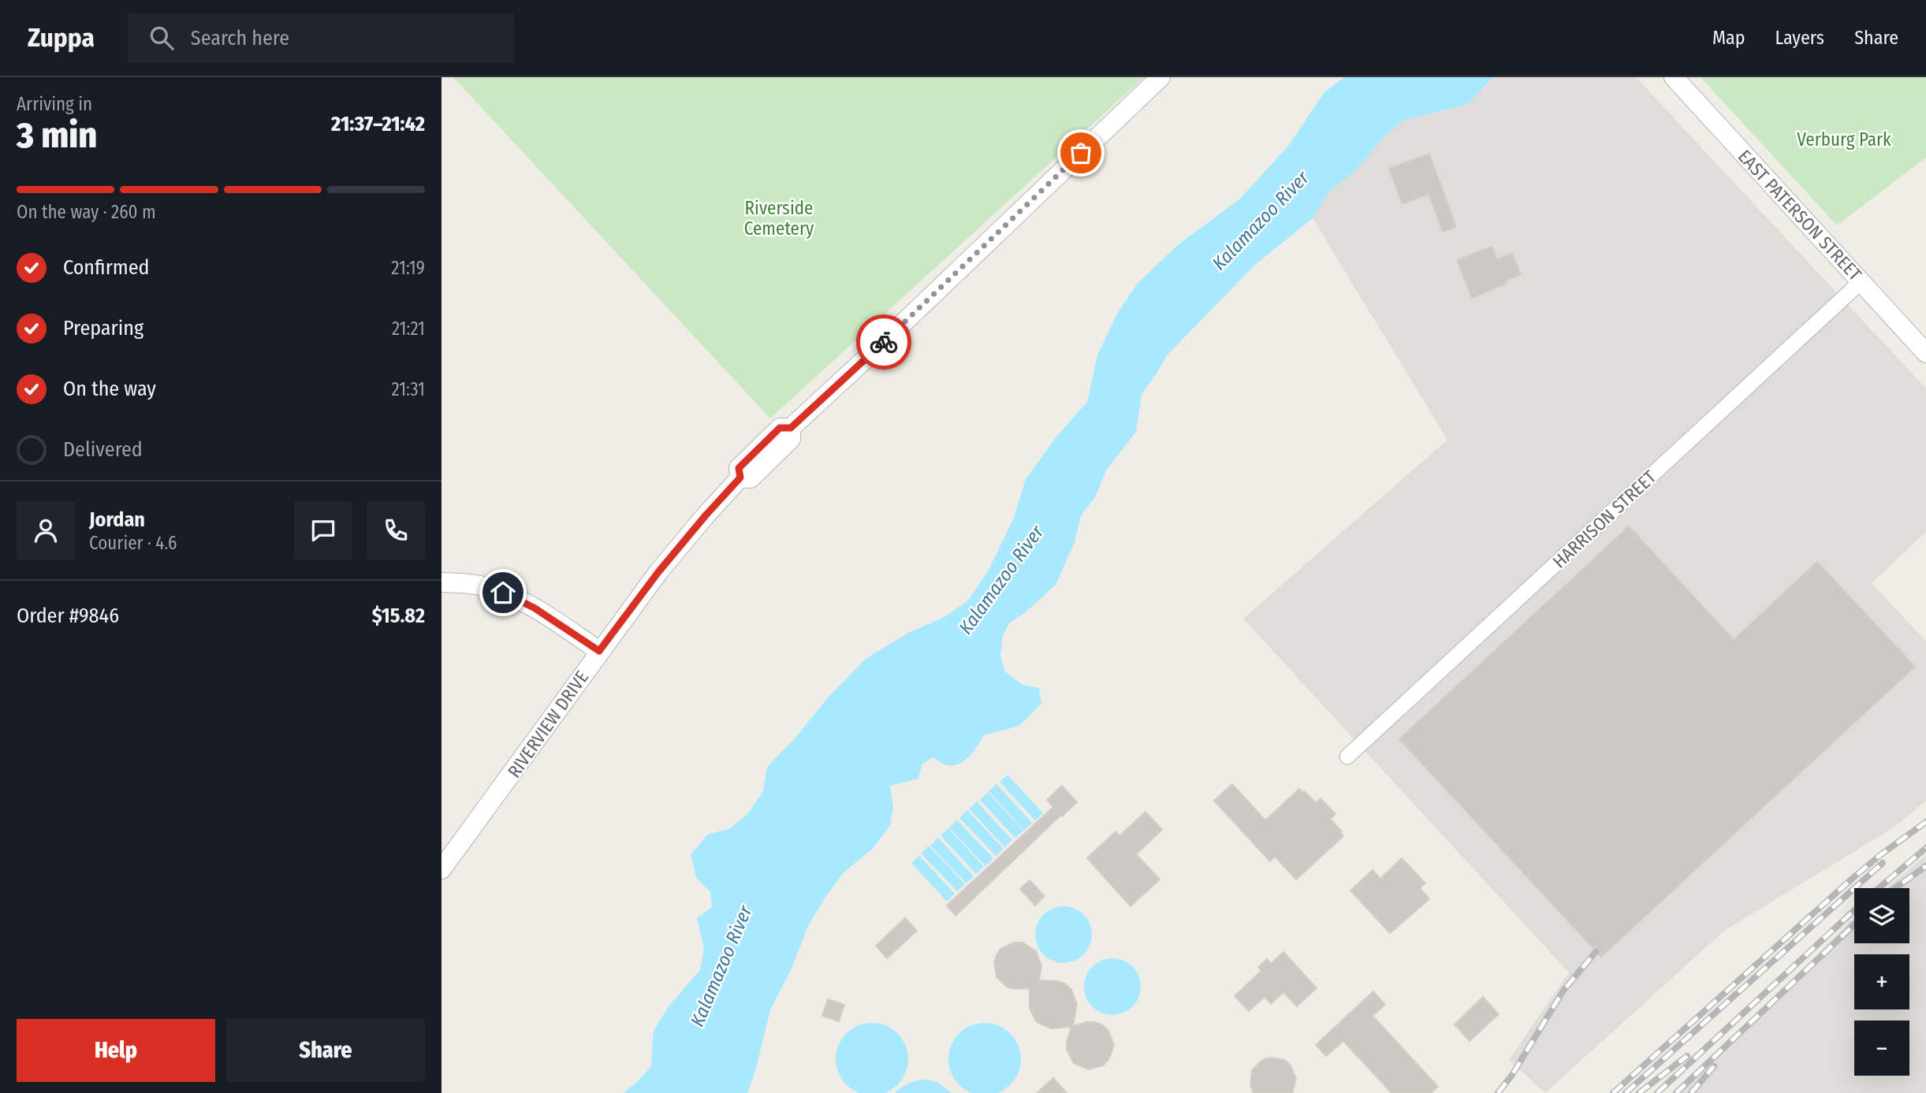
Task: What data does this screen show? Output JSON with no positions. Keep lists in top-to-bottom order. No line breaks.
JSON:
{"streets":{"street":["EAST PATERSON STREET","HARRISON STREET","RIVERVIEW DRIVE"]},"crossings":[["EAST PATERSON STREET","HARRISON STREET"]],"water":["Kalamazoo River"],"parks":["Verburg Park","Riverside Cemetery"],"page":{"header":"Zuppa","search":"Search here","nav":["Map","Layers","Share"],"heading":["3 min","Arriving in","21:37–21:42"],"panel":["Jordan","Courier · 4.6","Order #9846","$15.82"],"bar":"On the way · 260 m","list":[["Confirmed","21:19"],["Preparing","21:21"],["On the way","21:31"],"Delivered"],"map_buttons":["+","−"],"buttons":["Help","Share"]}}
